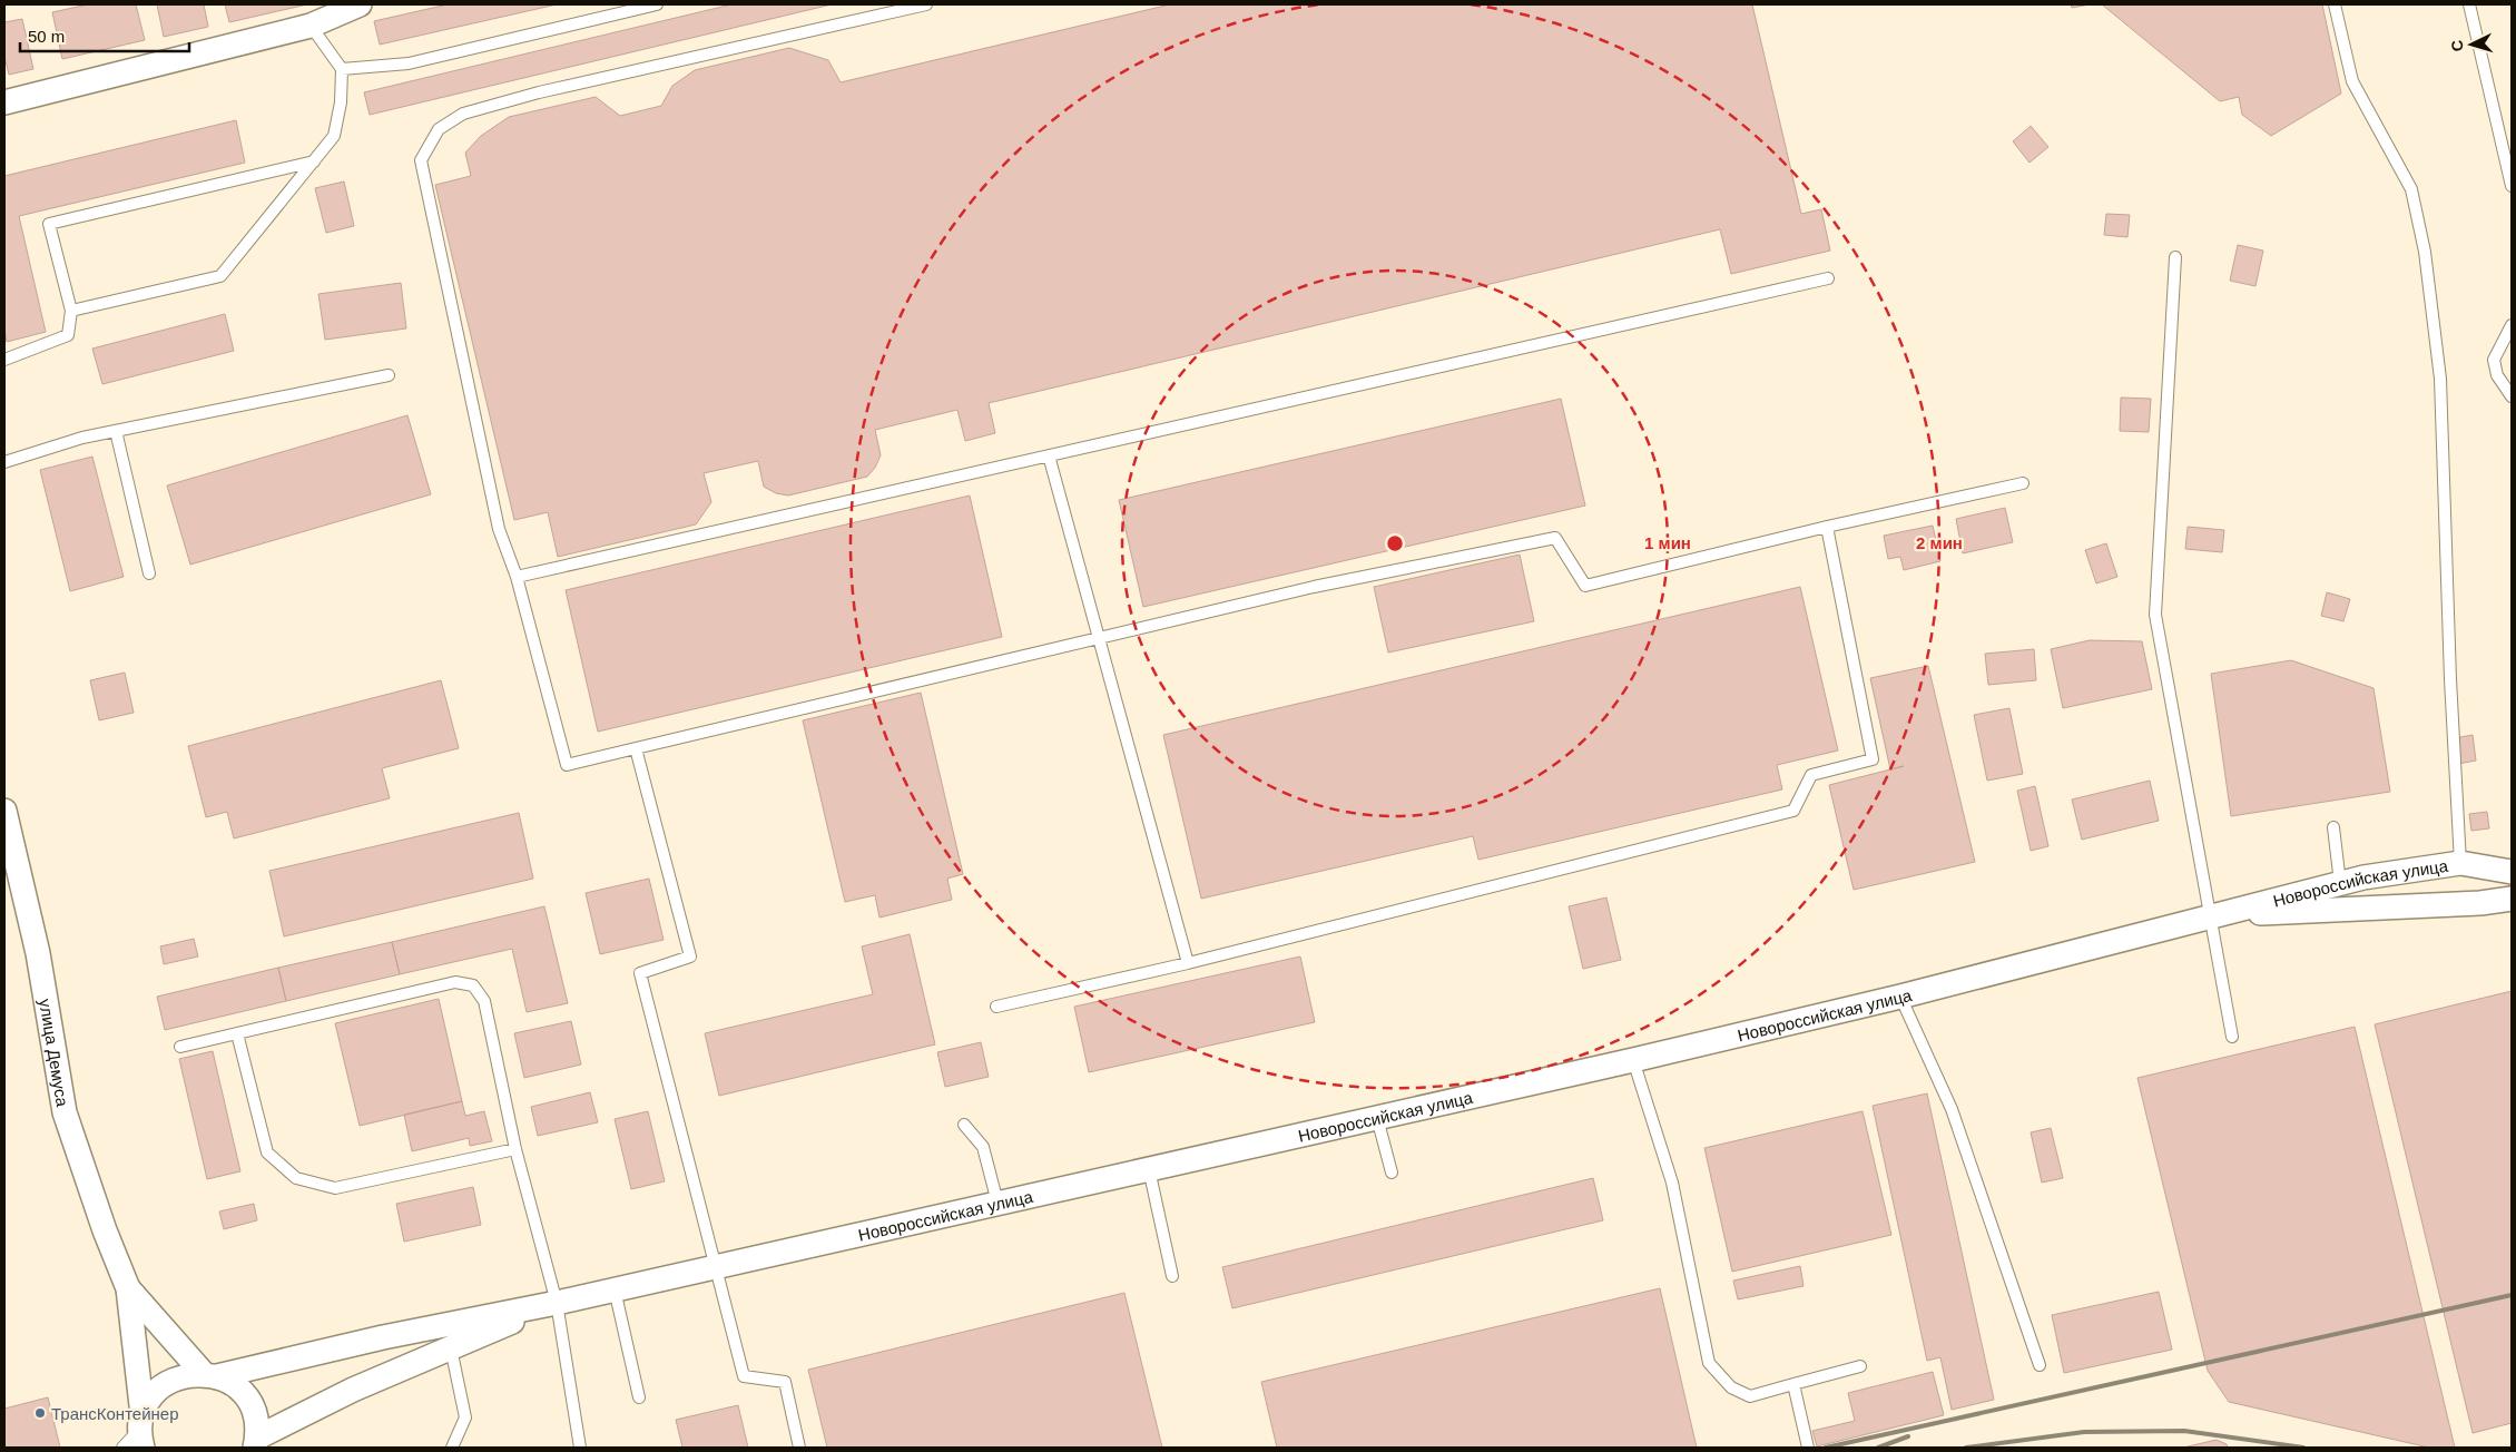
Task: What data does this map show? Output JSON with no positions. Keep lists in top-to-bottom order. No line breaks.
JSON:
{"streets":{"street":["Новороссийская улица","улица Демуса"]},"places":["ТрансКонтейнер"],"scale_bar":"50 m","north":"left","rings":["1 мин","2 мин"]}
